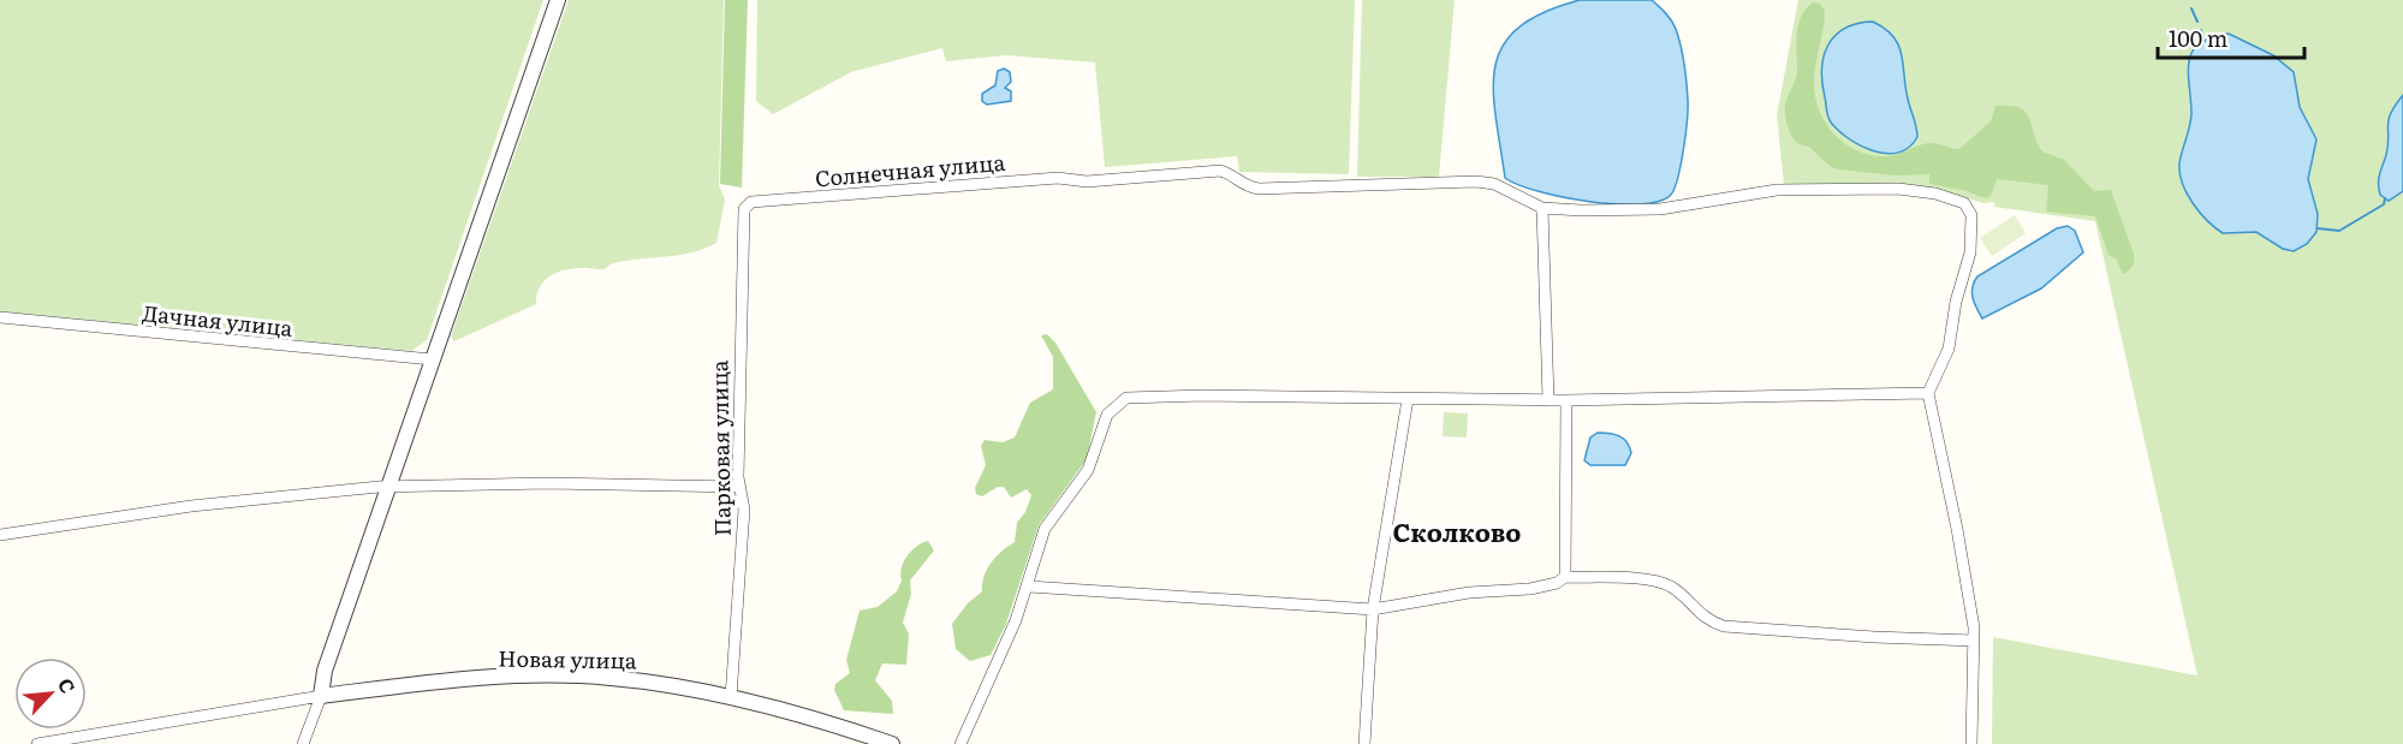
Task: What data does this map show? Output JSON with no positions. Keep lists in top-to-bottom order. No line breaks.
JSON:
{"streets":{"street":["Солнечная улица","Дачная улица","Парковая улица","Новая улица"]},"crossings":[["Солнечная улица","Парковая улица"],["Парковая улица","Новая улица"]],"districts":["Сколково"],"scale_bar":"100 m","north":"top right"}
